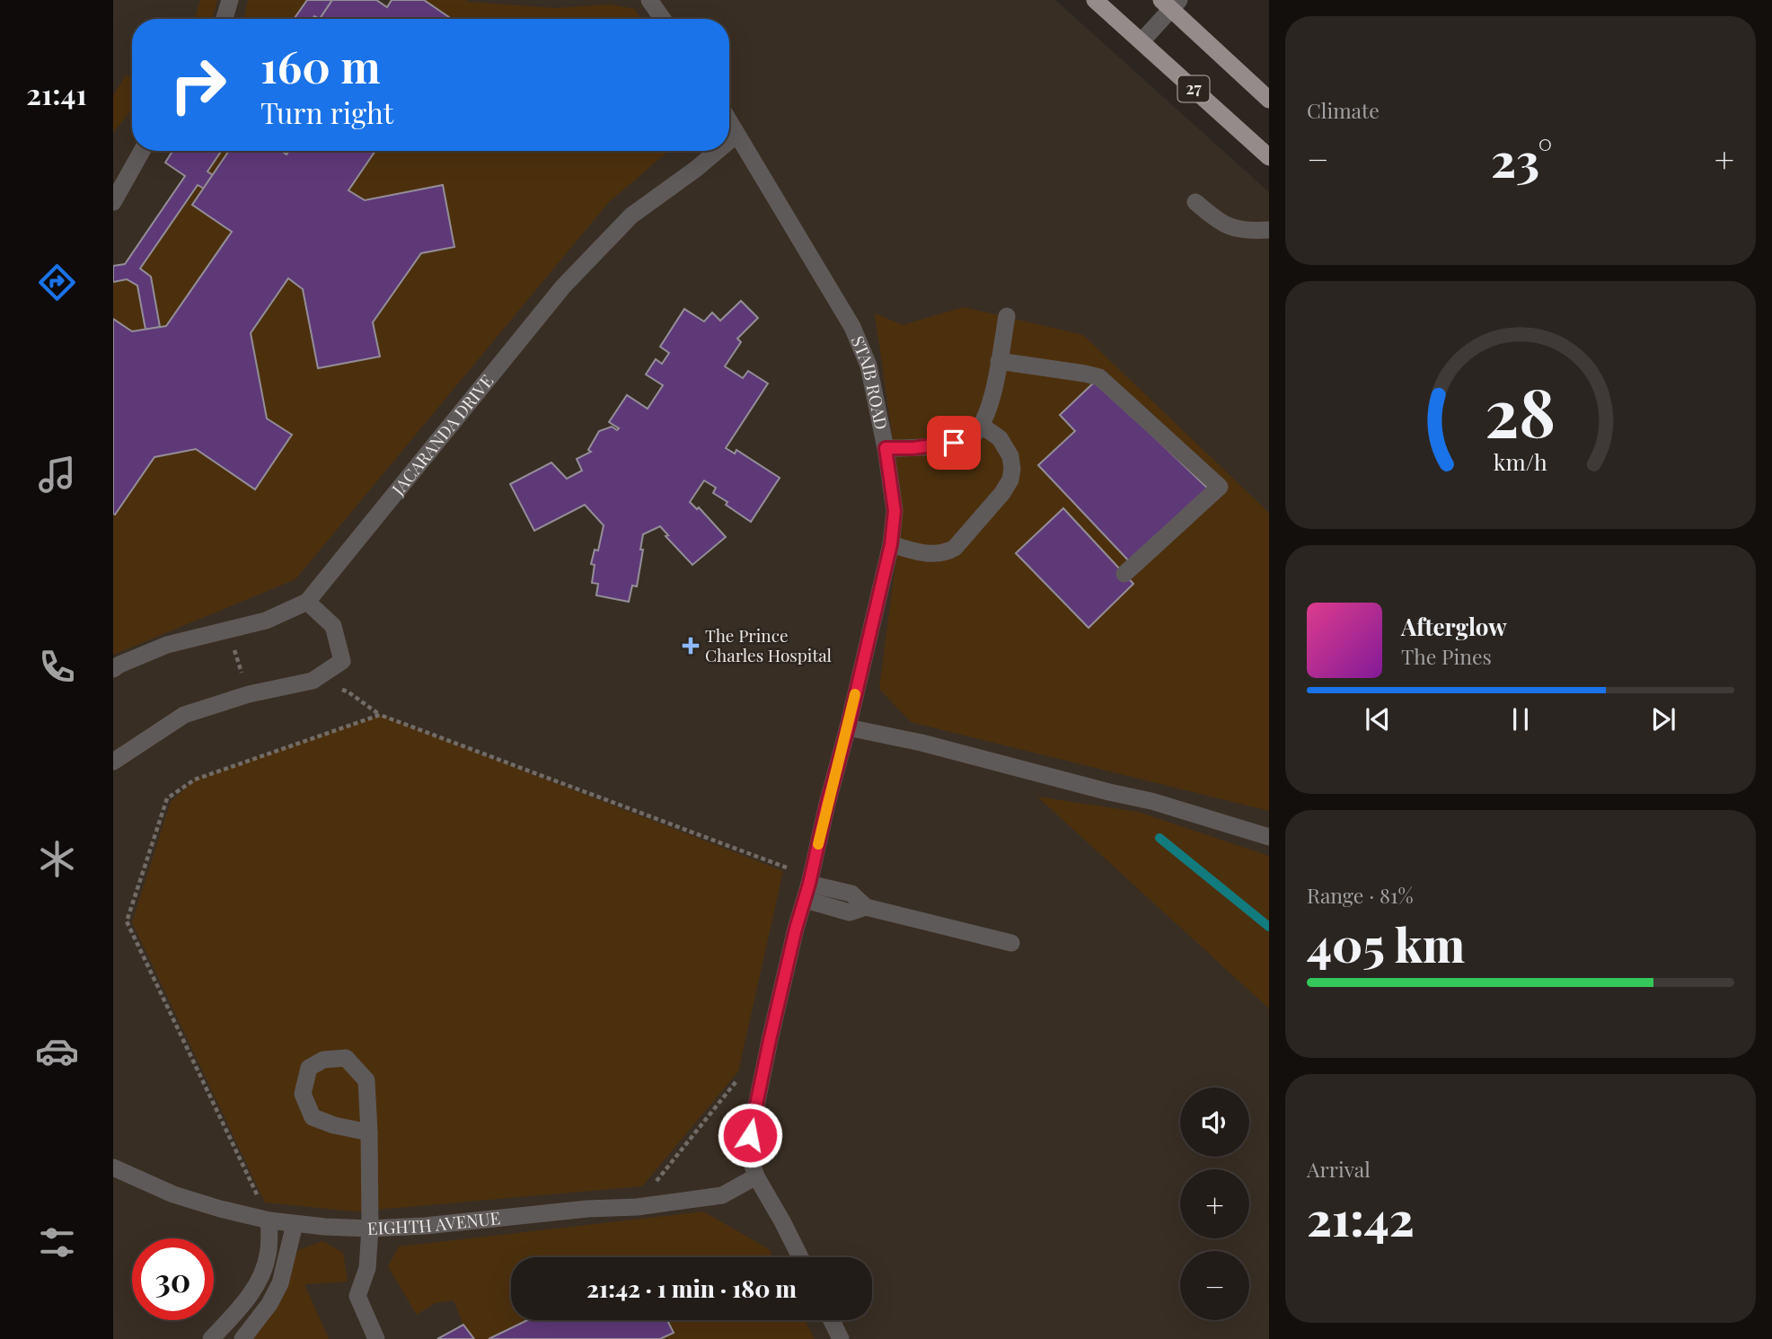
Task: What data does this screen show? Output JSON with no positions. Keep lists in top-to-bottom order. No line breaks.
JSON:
{"streets":{"main road":["27"],"street":["STAIB ROAD","JACARANDA DRIVE","EIGHTH AVENUE"]},"crossings":[["STAIB ROAD","JACARANDA DRIVE"],["STAIB ROAD","EIGHTH AVENUE"]],"places":{"health":["The Prince Charles Hospital"]},"page":{"tabs":"21:41","tile":["Climate",["Range · 81%","405 km"],["Arrival","21:42"]],"turn":["160 m","Turn right"],"heat":["−","23°","+"],"song":["Afterglow","The Pines"],"map_buttons":["+","−"],"limit":"30","trip":"21:42 · 1 min · 180 m","gauge":["28","km/h"]}}
